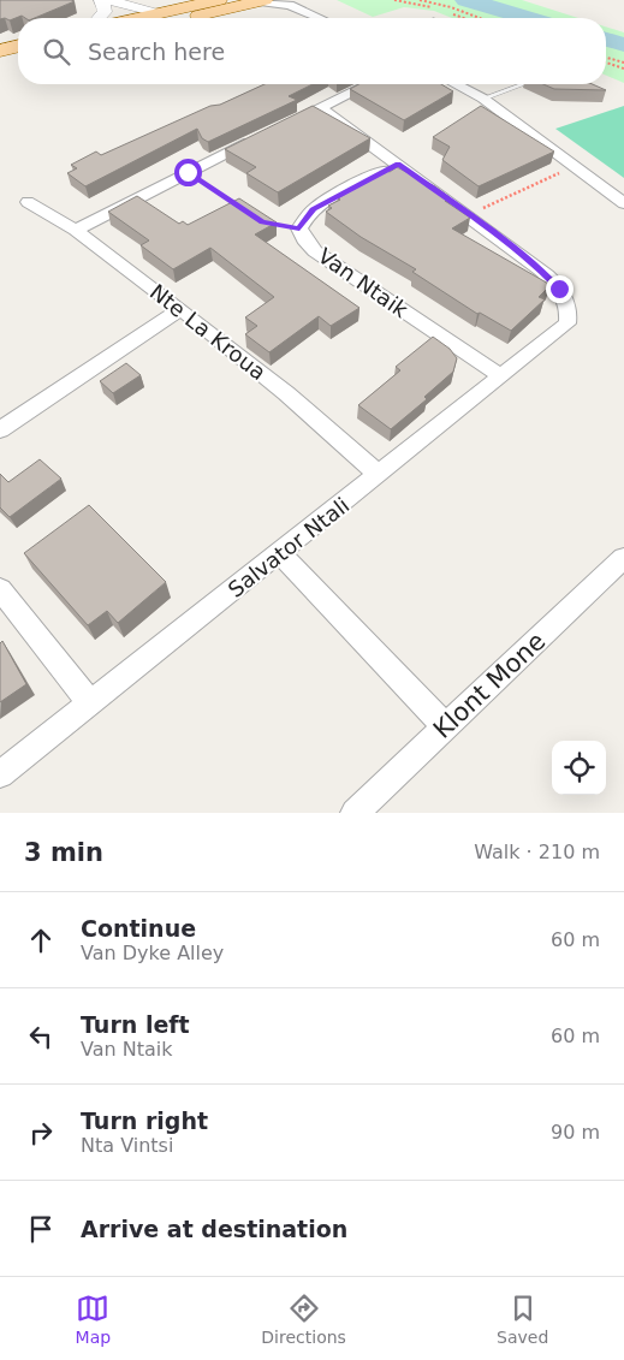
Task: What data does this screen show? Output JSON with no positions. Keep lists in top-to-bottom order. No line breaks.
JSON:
{"streets":{"street":["Van Ntaik","Nte La Kroua","Salvator Ntali","Klont Mone"]},"crossings":[["Van Ntaik","Salvator Ntali"],["Nte La Kroua","Salvator Ntali"]],"page":{"search":"Search here","heading":["3 min","Walk · 210 m"],"list":[["Continue","Van Dyke Alley","60 m"],["Turn left","Van Ntaik","60 m"],["Turn right","Nta Vintsi","90 m"],"Arrive at destination"],"nav":["Map","Directions","Saved"]}}
